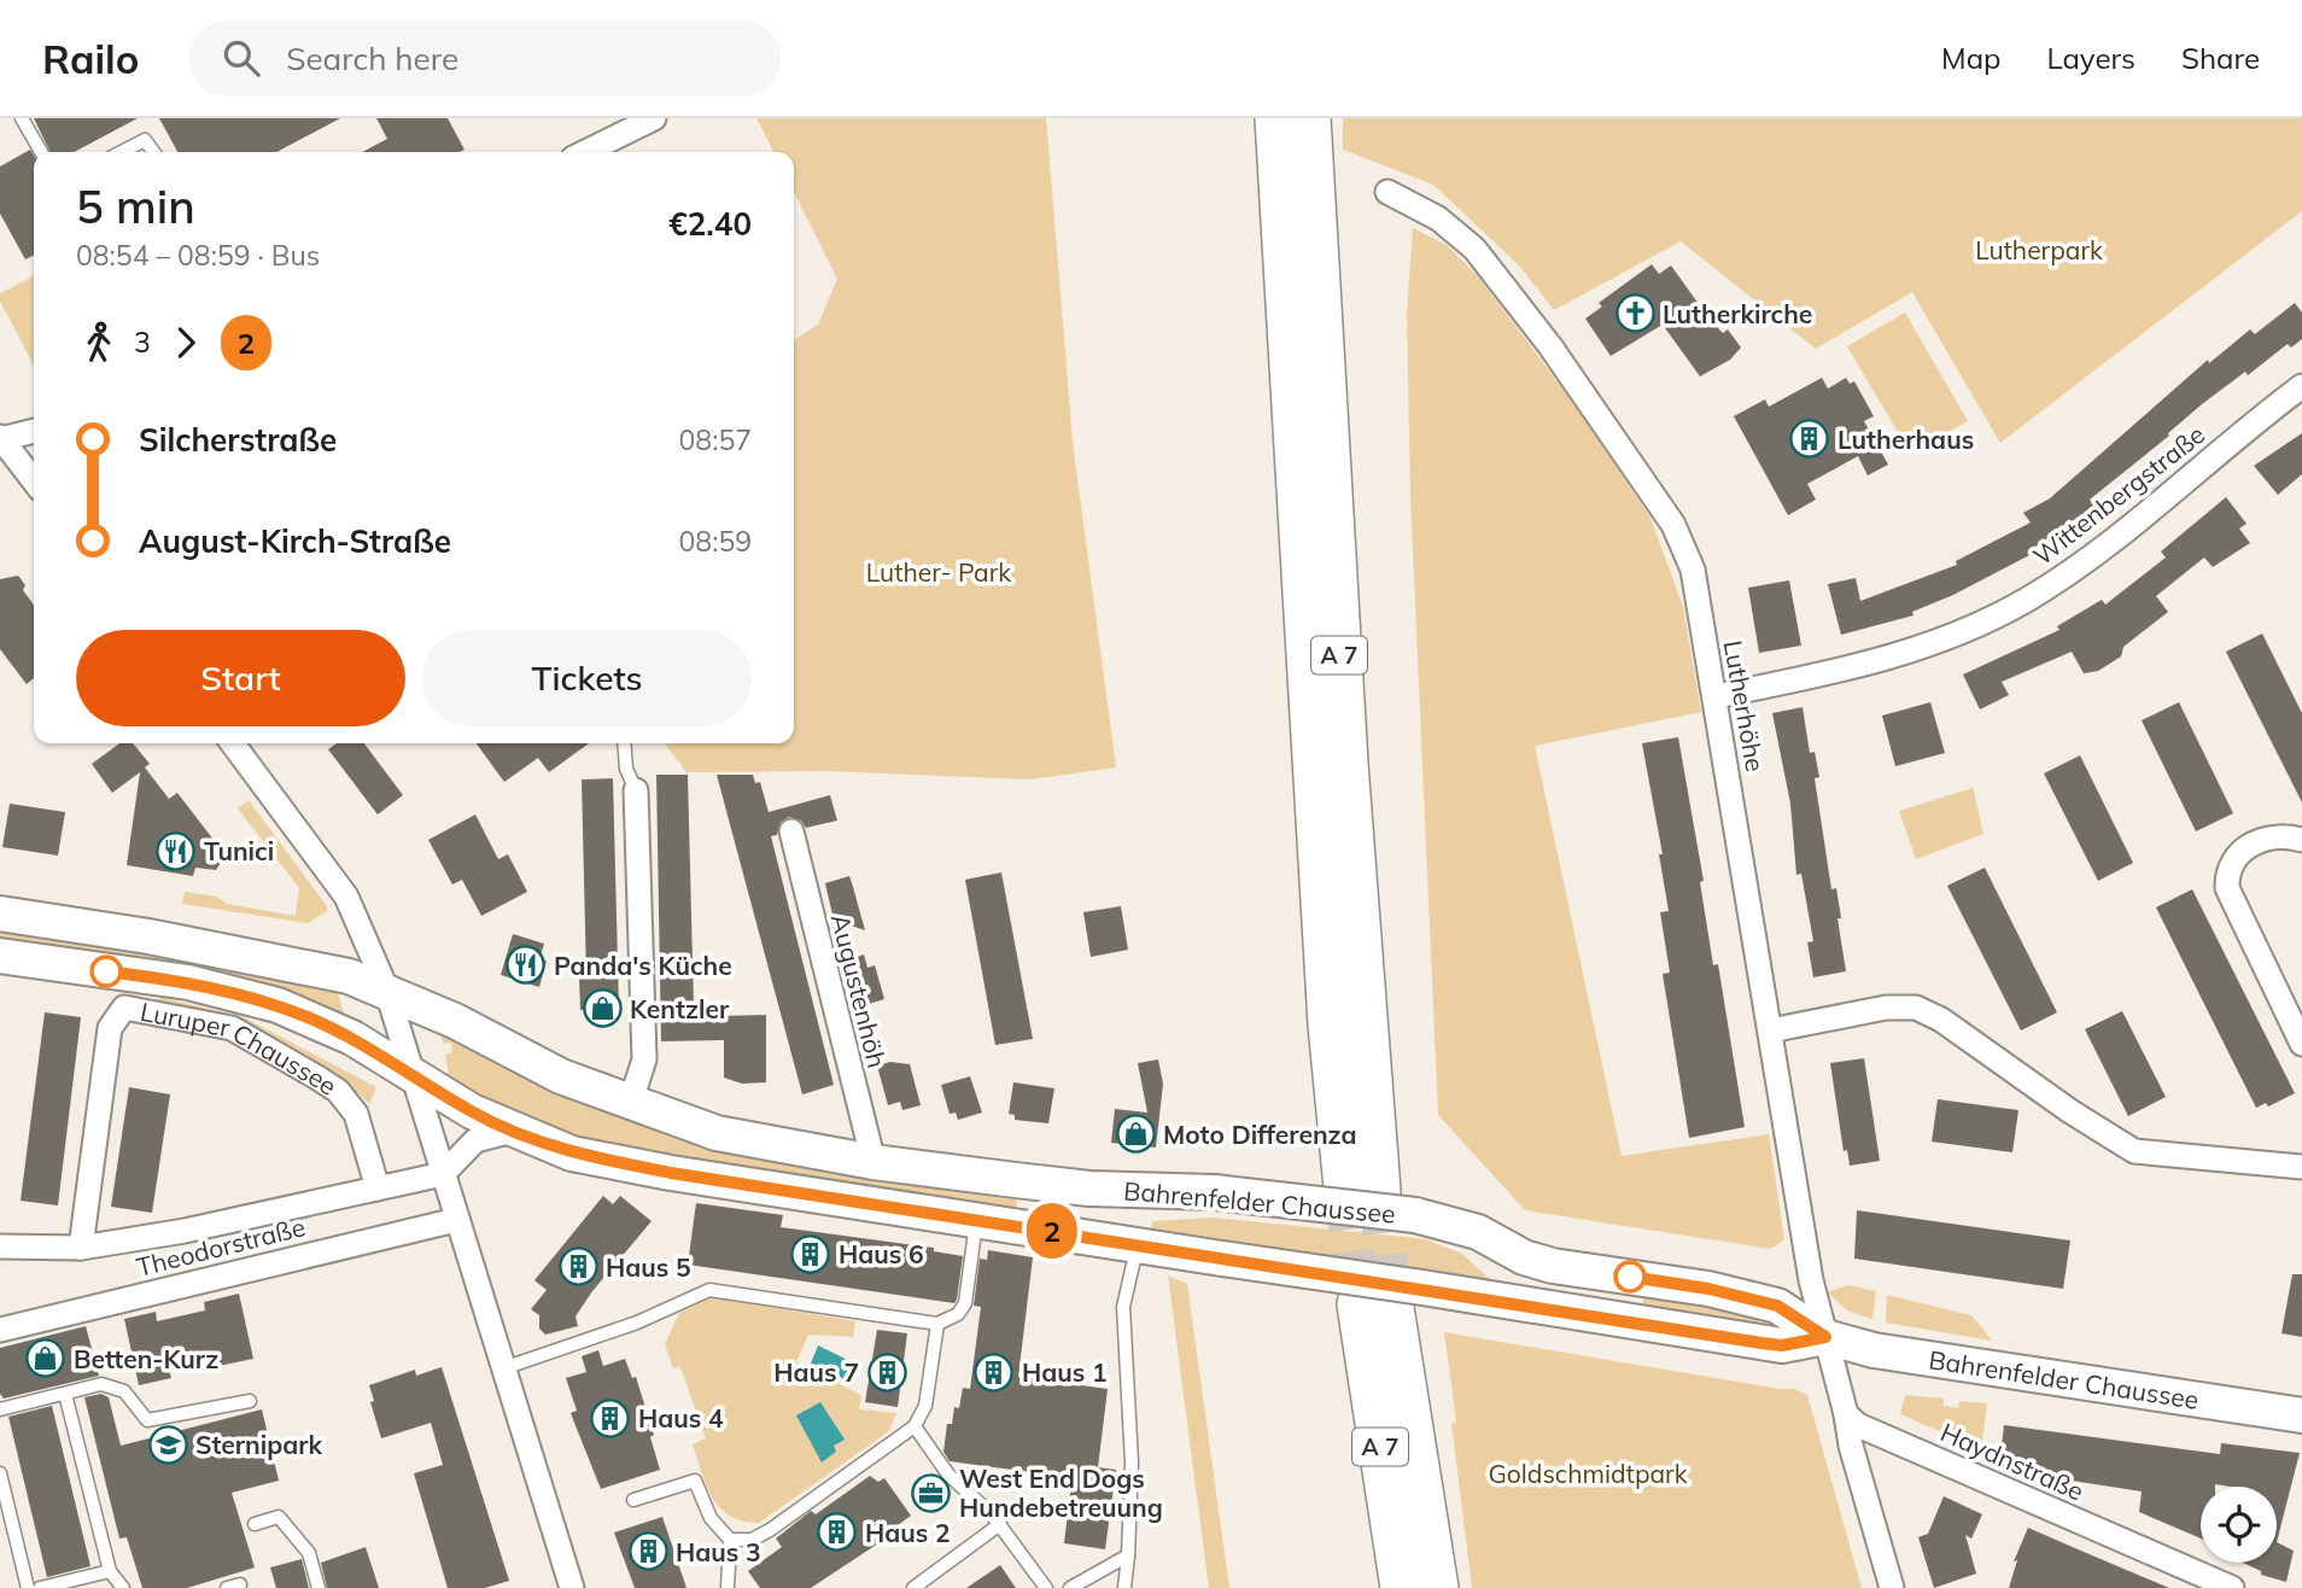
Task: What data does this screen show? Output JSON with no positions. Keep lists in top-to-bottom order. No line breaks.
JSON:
{"streets":{"highway":["A 7"],"main road":["Luruper Chaussee","Bahrenfelder Chaussee"],"street":["Wittenbergstraße","Lutherhöhe","Augustenhöh","Theodorstraße","Haydnstraße"]},"crossings":[["Wittenbergstraße","Lutherhöhe"],["A 7","Bahrenfelder Chaussee"],["Lutherhöhe","Bahrenfelder Chaussee"],["Augustenhöh","Bahrenfelder Chaussee"],["Luruper Chaussee","Bahrenfelder Chaussee"]],"parks":["Lutherpark","Luther- Park","Goldschmidtpark"],"places":{"church":["Lutherkirche"],"building":["Lutherhaus","Haus 6","Haus 5","Haus 7","Haus 1","Haus 4","Haus 2","Haus 3"],"restaurant":["Tunici","Panda's Küche"],"shop":["Kentzler","Moto Differenza","Betten-Kurz"],"school or university":["Sternipark"],"office":["West End Dogs Hundebetreuung"]},"lines":["bus line 2"],"page":{"header":"Railo","search":"Search here","nav":["Map","Layers","Share"],"on_map":"2","heading":["5 min","08:54 – 08:59 · Bus","€2.40"],"legs":["3","2"],"list":[{"name":"Silcherstraße","value":"08:57"},{"name":"August-Kirch-Straße","value":"08:59"}],"buttons":["Start","Tickets"]}}
